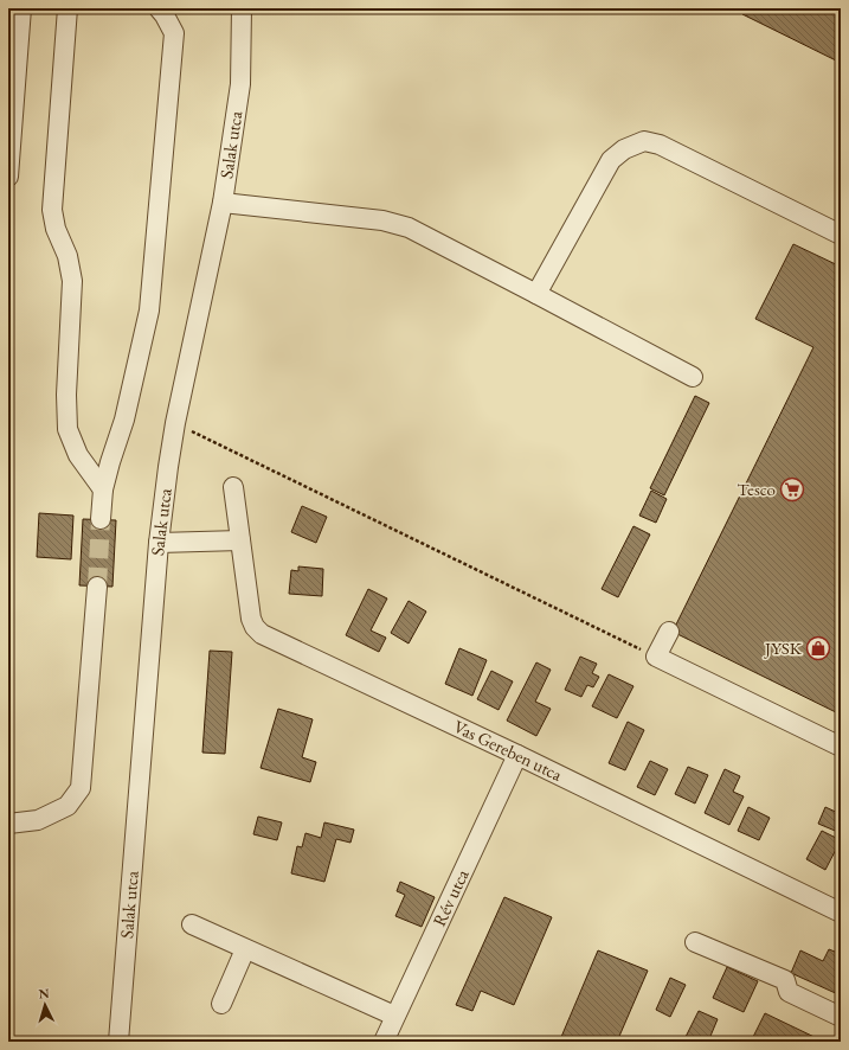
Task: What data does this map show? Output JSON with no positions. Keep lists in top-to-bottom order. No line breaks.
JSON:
{"streets":{"street":["Salak utca","Vas Gereben utca","Rév utca"]},"crossings":[["Vas Gereben utca","Rév utca"]],"places":{"supermarket":["Tesco"],"shop":["JYSK"]},"north":"top"}
